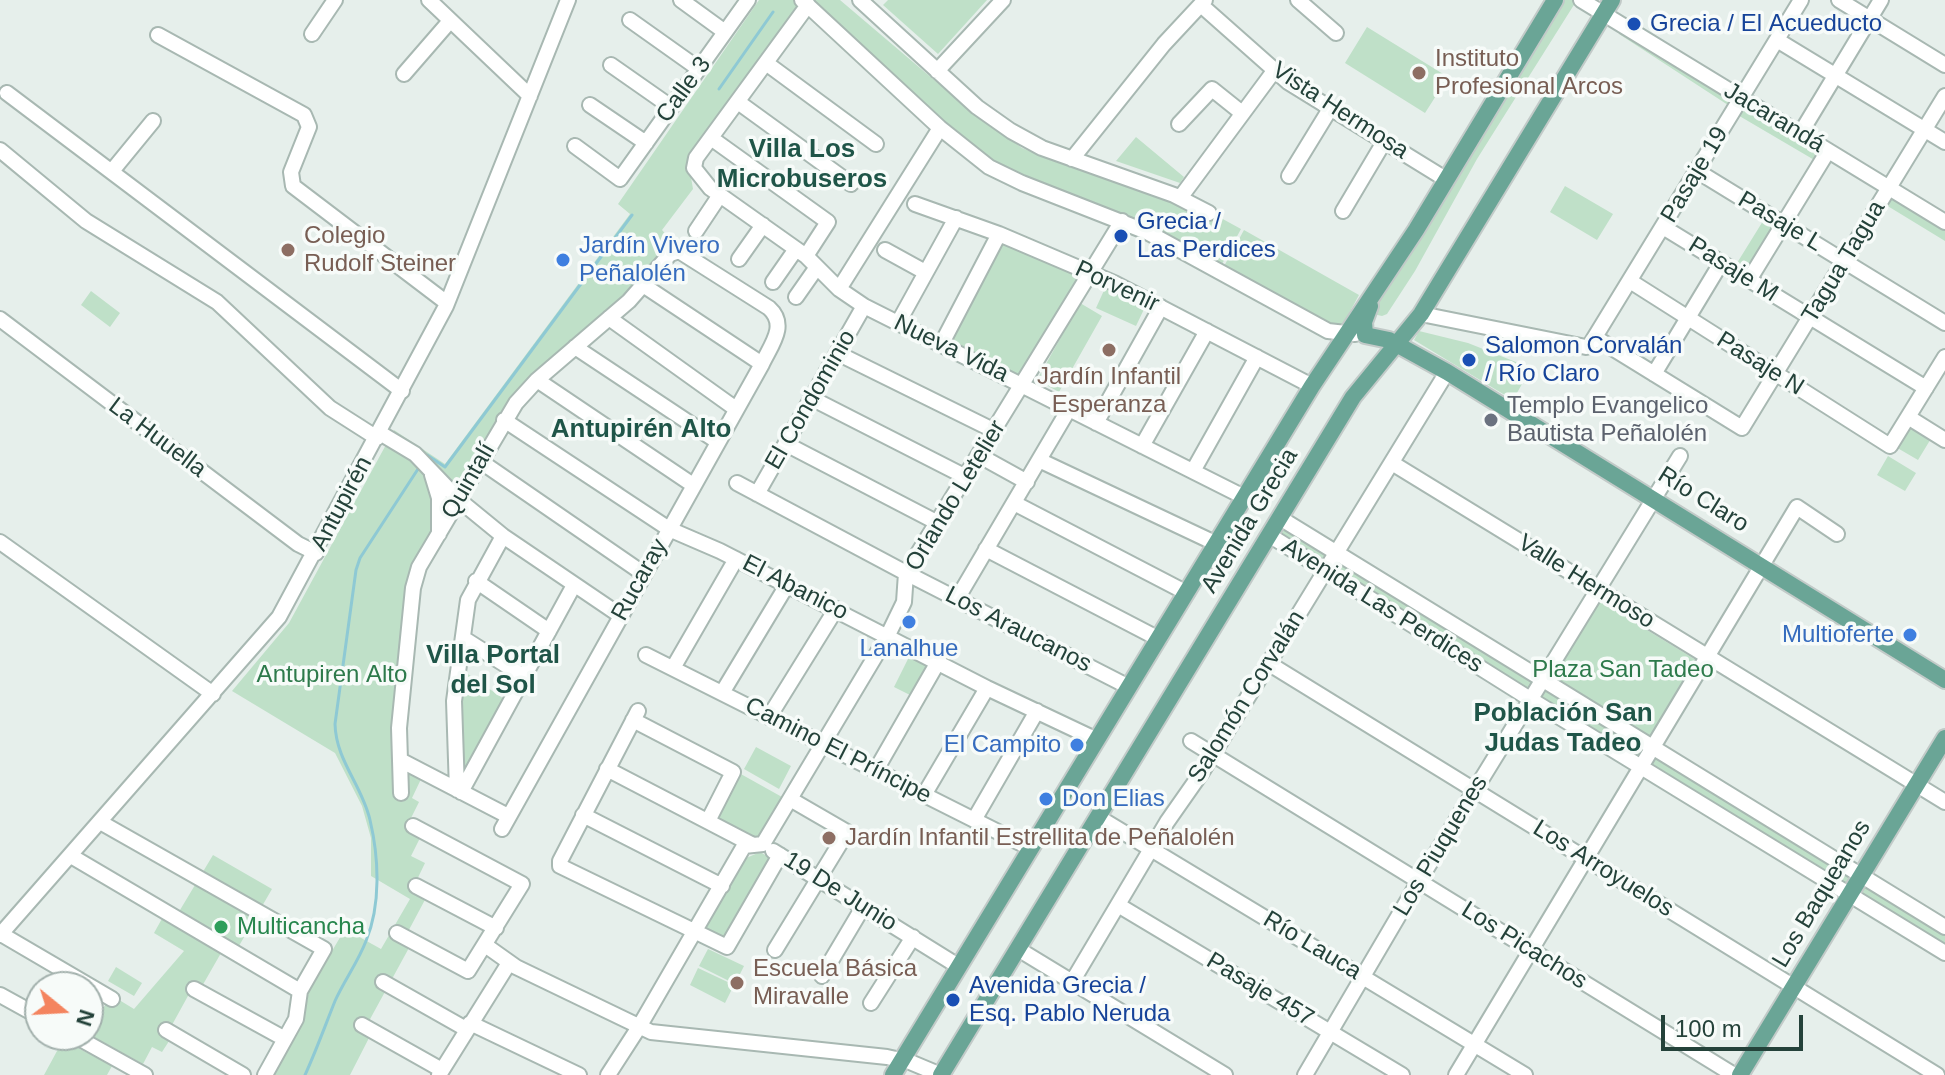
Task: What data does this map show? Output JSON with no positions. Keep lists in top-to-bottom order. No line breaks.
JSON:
{"streets":{"main road":["Río Claro","Avenida Grecia","Los Baqueanos"],"street":["Calle 3","Vista Hermosa","Jacarandá","Pasaje 19","Pasaje L","Tagua Tagua","Pasaje M","Porvenir","Nueva Vida","Pasaje N","El Condominio","La Huuella","Quintalí","Orlando Letelier","Antupirén","Rucaray","Valle Hermoso","El Abanico","Avenida Las Perdices","Los Araucanos","Salomón Corvalán","Camino El Príncipe","Los Piuquenes","Los Arroyuelos","19 De Junio","Río Lauca","Los Picachos","Pasaje 457"]},"crossings":[["Calle 3","Nueva Vida"],["Vista Hermosa","Avenida Grecia"],["Jacarandá","Pasaje 19"],["Jacarandá","Tagua Tagua"],["Jacarandá","Avenida Grecia"],["Pasaje 19","Pasaje L"],["Pasaje 19","Pasaje M"],["Pasaje 19","Pasaje N"],["Pasaje L","Tagua Tagua"],["Tagua Tagua","Pasaje M"],["Tagua Tagua","Pasaje N"],["Porvenir","Orlando Letelier"],["Porvenir","Avenida Grecia"],["Nueva Vida","El Condominio"],["Nueva Vida","Orlando Letelier"],["Nueva Vida","Avenida Grecia"],["El Condominio","Los Araucanos"],["La Huuella","Antupirén"],["Quintalí","Rucaray"],["Quintalí","El Abanico"],["Orlando Letelier","El Abanico"],["Orlando Letelier","Los Araucanos"],["Orlando Letelier","Camino El Príncipe"],["Orlando Letelier","19 De Junio"],["Río Claro","Avenida Grecia"],["Río Claro","Salomón Corvalán"],["Río Claro","Los Piuquenes"],["Avenida Grecia","El Abanico"],["Avenida Grecia","Avenida Las Perdices"],["Avenida Grecia","Los Araucanos"],["Avenida Grecia","Camino El Príncipe"],["Avenida Grecia","19 De Junio"],["Avenida Grecia","Río Lauca"],["Rucaray","El Abanico"],["Valle Hermoso","Salomón Corvalán"],["Valle Hermoso","Los Piuquenes"],["Valle Hermoso","Los Baqueanos"],["Avenida Las Perdices","Salomón Corvalán"],["Avenida Las Perdices","Los Piuquenes"],["Avenida Las Perdices","Los Baqueanos"],["Salomón Corvalán","Los Arroyuelos"],["Salomón Corvalán","Río Lauca"],["Salomón Corvalán","Los Picachos"],["Salomón Corvalán","Pasaje 457"],["Los Piuquenes","Los Arroyuelos"],["Los Piuquenes","Río Lauca"],["Los Piuquenes","Los Picachos"],["Los Piuquenes","Pasaje 457"],["Los Arroyuelos","Los Baqueanos"]],"districts":["Villa Los Microbuseros","Antupirén Alto","Villa Portal del Sol","Población San Judas Tadeo"],"parks":["Plaza San Tadeo","Antupiren Alto"],"places":["Grecia / El Acueducto","Instituto Profesional Arcos","Grecia / Las Perdices","Colegio Rudolf Steiner","Jardín Vivero Peñalolén","Jardín Infantil Esperanza","Salomon Corvalán / Río Claro","Templo Evangelico Bautista Peñalolén","Lanalhue","Multioferte","El Campito","Don Elias","Jardín Infantil Estrellita de Peñalolén","Multicancha","Escuela Básica Miravalle","Avenida Grecia / Esq. Pablo Neruda"],"scale_bar":"100 m","north":"right"}
